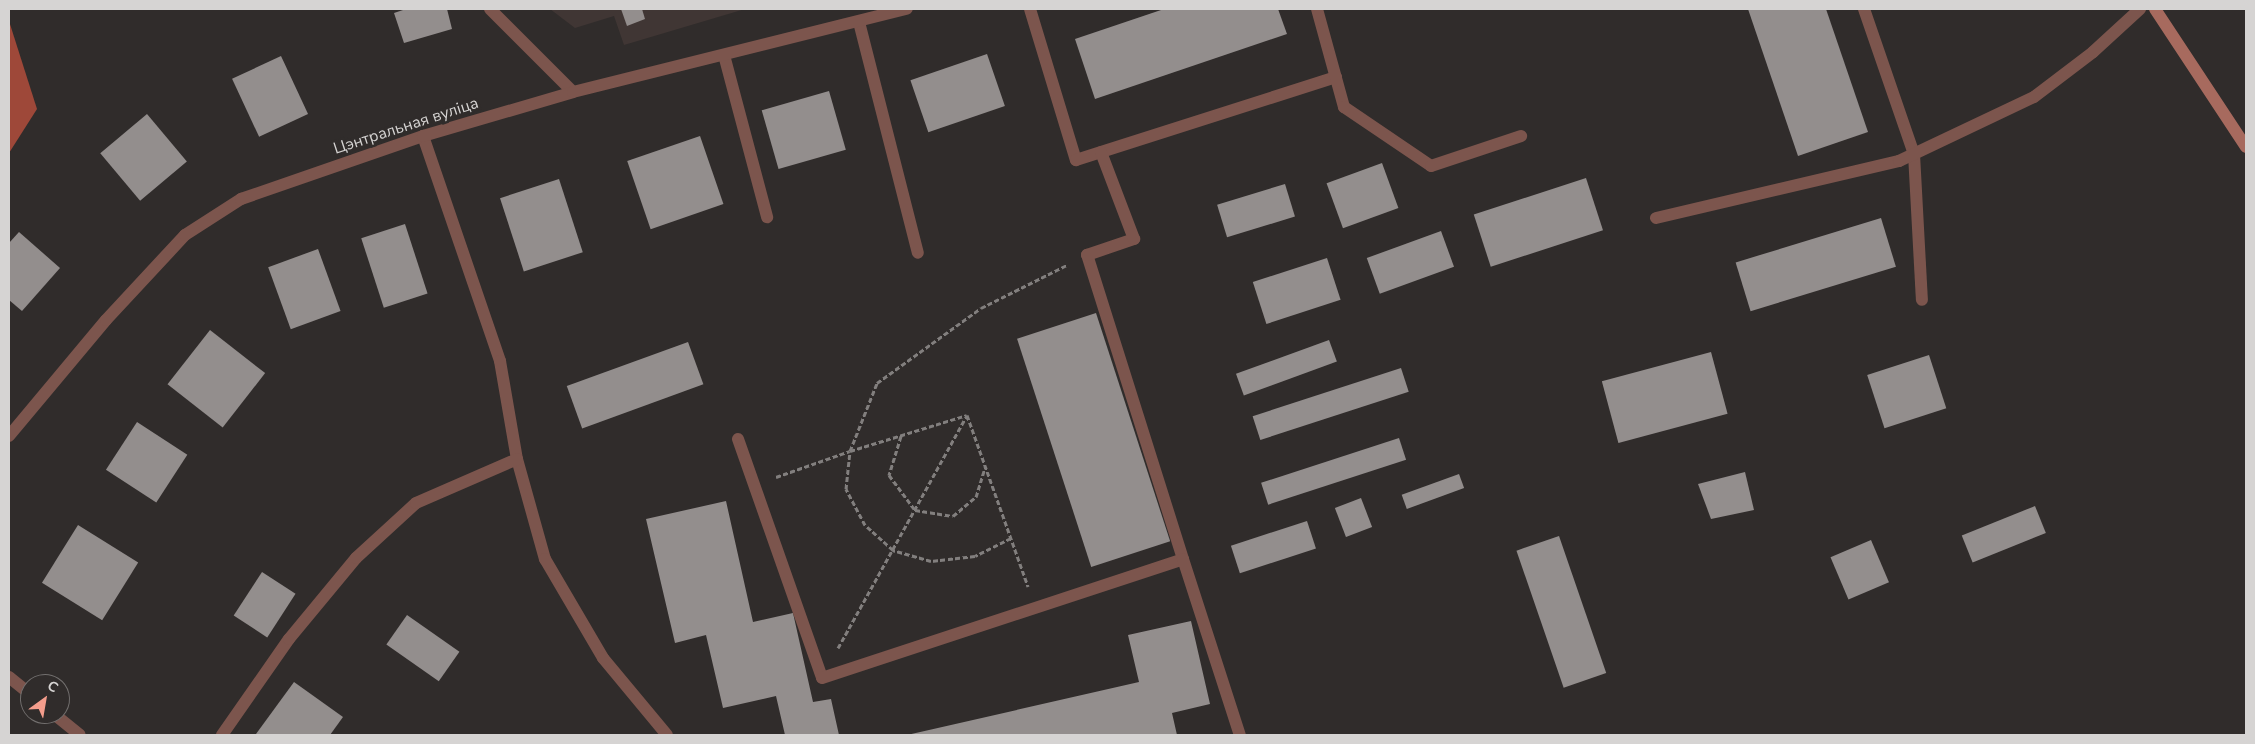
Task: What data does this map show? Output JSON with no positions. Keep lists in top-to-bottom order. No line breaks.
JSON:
{"streets":{"street":["Цэнтральная вуліца"]},"north":"top right"}
